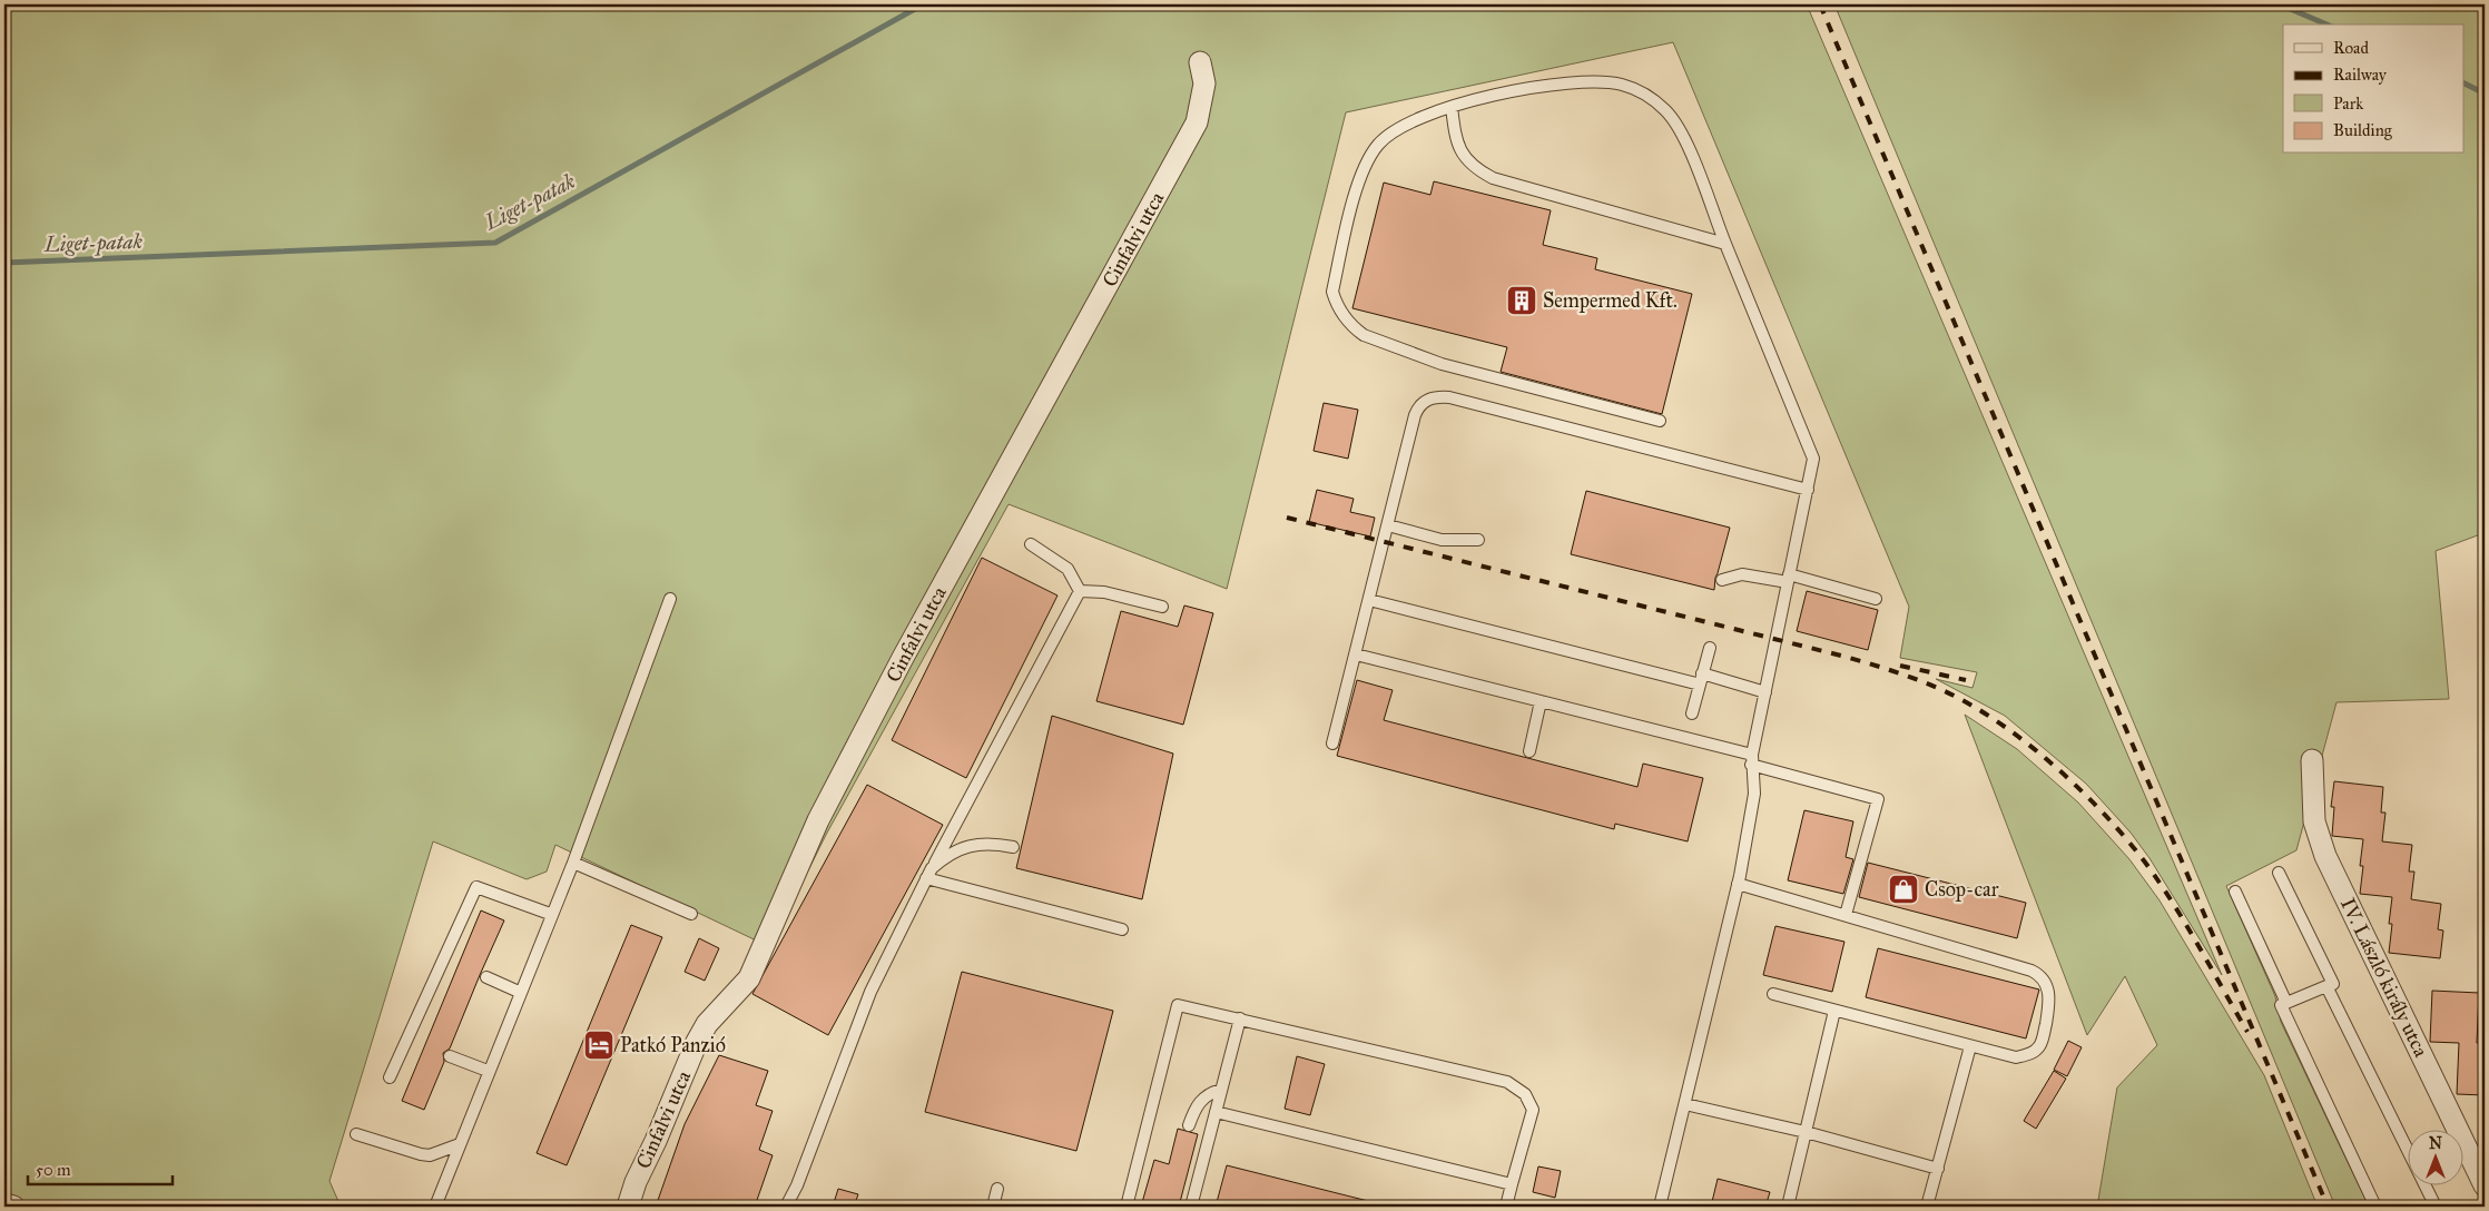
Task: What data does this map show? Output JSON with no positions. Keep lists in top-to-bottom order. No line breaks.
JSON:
{"streets":{"street":["Cinfalvi utca","IV. László király utca"]},"water":["Liget-patak"],"places":{"building":["Sempermed Kft."],"shop":["Csop-car"],"hotel":["Patkó Panzió"]},"legend":["Road","Railway","Park","Building"],"scale_bar":"50 m","north":"top"}
